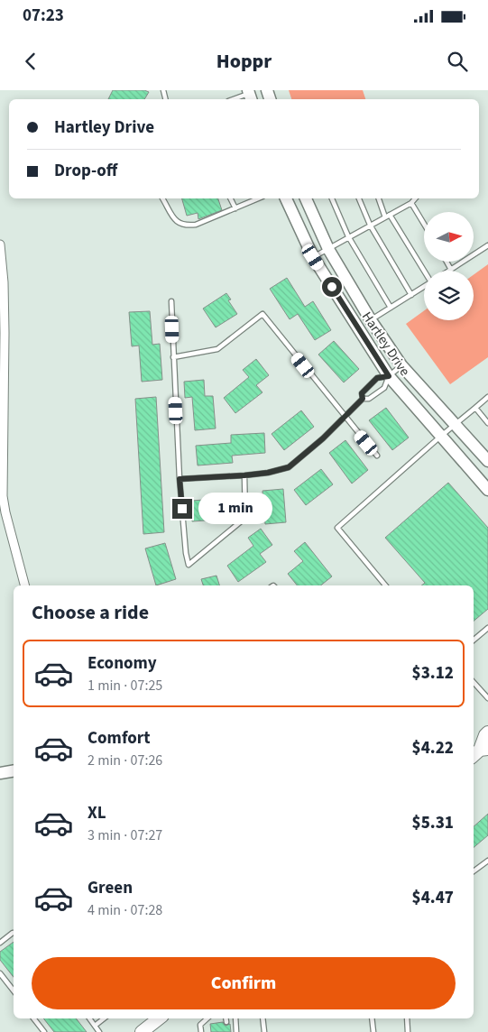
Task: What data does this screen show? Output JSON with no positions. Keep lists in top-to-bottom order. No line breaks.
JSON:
{"streets":{"street":["Hartley Drive"]},"north":"right","page":{"status":"07:23","header":"Hoppr","banner":["Hartley Drive","Drop-off"],"bubble":"1 min","heading":"Choose a ride","list":[{"name":"Economy","note":"1 min · 07:25","value":"$3.12"},{"name":"Comfort","note":"2 min · 07:26","value":"$4.22"},{"name":"XL","note":"3 min · 07:27","value":"$5.31"},{"name":"Green","note":"4 min · 07:28","value":"$4.47"}],"buttons":"Confirm"}}
